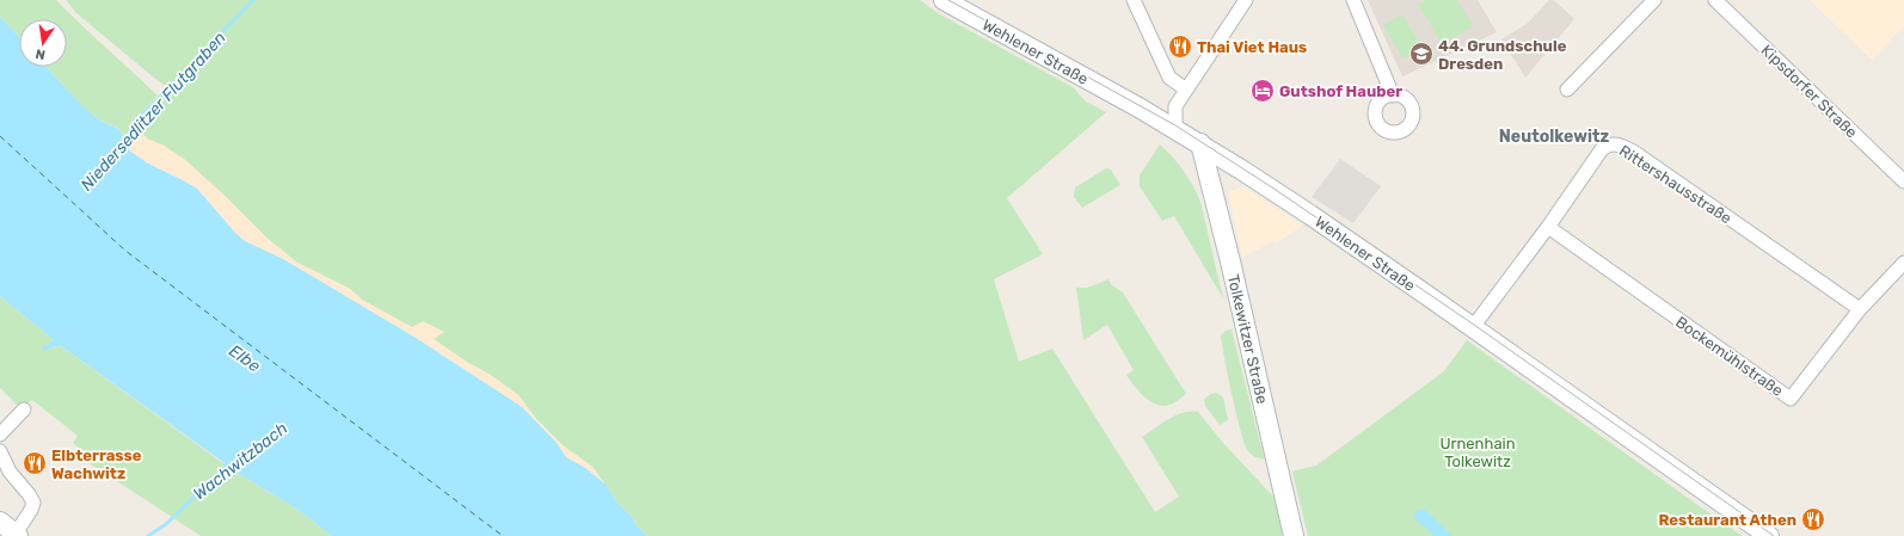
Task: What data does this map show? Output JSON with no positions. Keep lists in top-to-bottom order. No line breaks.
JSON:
{"streets":{"main road":["Wehlener Straße","Tolkewitzer Straße"],"street":["Kipsdorfer Straße","Rittershausstraße","Bockemühlstraße"]},"crossings":[["Wehlener Straße","Rittershausstraße"],["Wehlener Straße","Tolkewitzer Straße"],["Rittershausstraße","Bockemühlstraße"]],"districts":["Neutolkewitz"],"water":["Niedersedlitzer Flutgraben","Elbe","Wachwitzbach"],"parks":["Urnenhain Tolkewitz"],"places":{"restaurant":["Thai Viet Haus","Elbterrasse Wachwitz","Restaurant Athen"],"school or university":["44. Grundschule Dresden"],"hotel":["Gutshof Hauber"]},"north":"bottom"}
